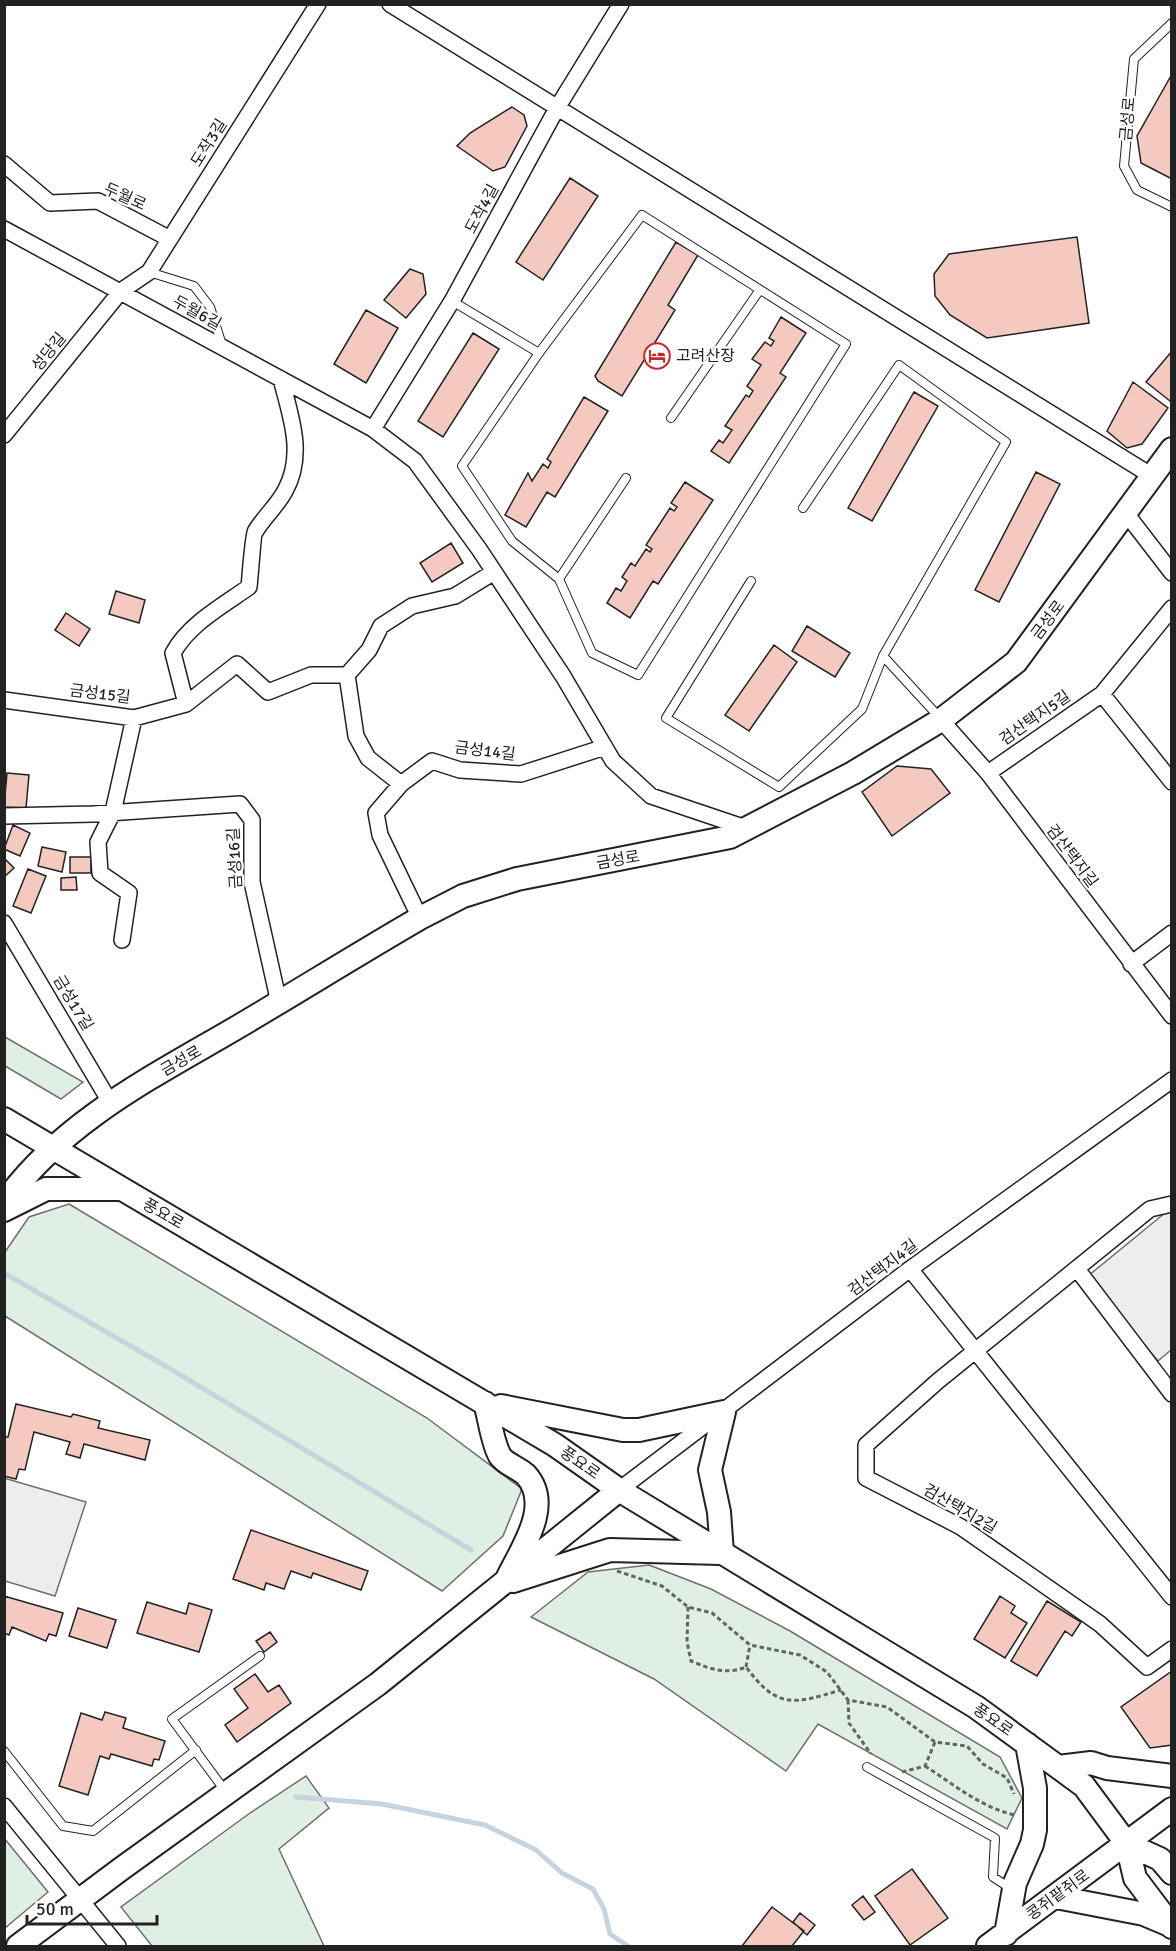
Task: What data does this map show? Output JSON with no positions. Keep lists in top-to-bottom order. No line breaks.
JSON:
{"streets":{"main road":["금성로","풍요로","콩쥐팥쥐로"],"street":["도작3길","두월로","도작4길","두월6길","성당길","금성15길","검산택지5길","금성14길","검산택지길","금성16길","금성17길","검산택지4길","검산택지2길"]},"crossings":[["금성로","검산택지길"],["금성로","금성16길"],["금성로","금성17길"],["금성로","풍요로"],["도작3길","두월로"],["도작3길","두월6길"],["도작3길","성당길"],["도작4길","두월6길"],["두월6길","성당길"],["검산택지5길","검산택지길"],["풍요로","검산택지4길"],["풍요로","콩쥐팥쥐로"]],"places":{"hotel":["고려산장"]},"scale_bar":"50 m"}
